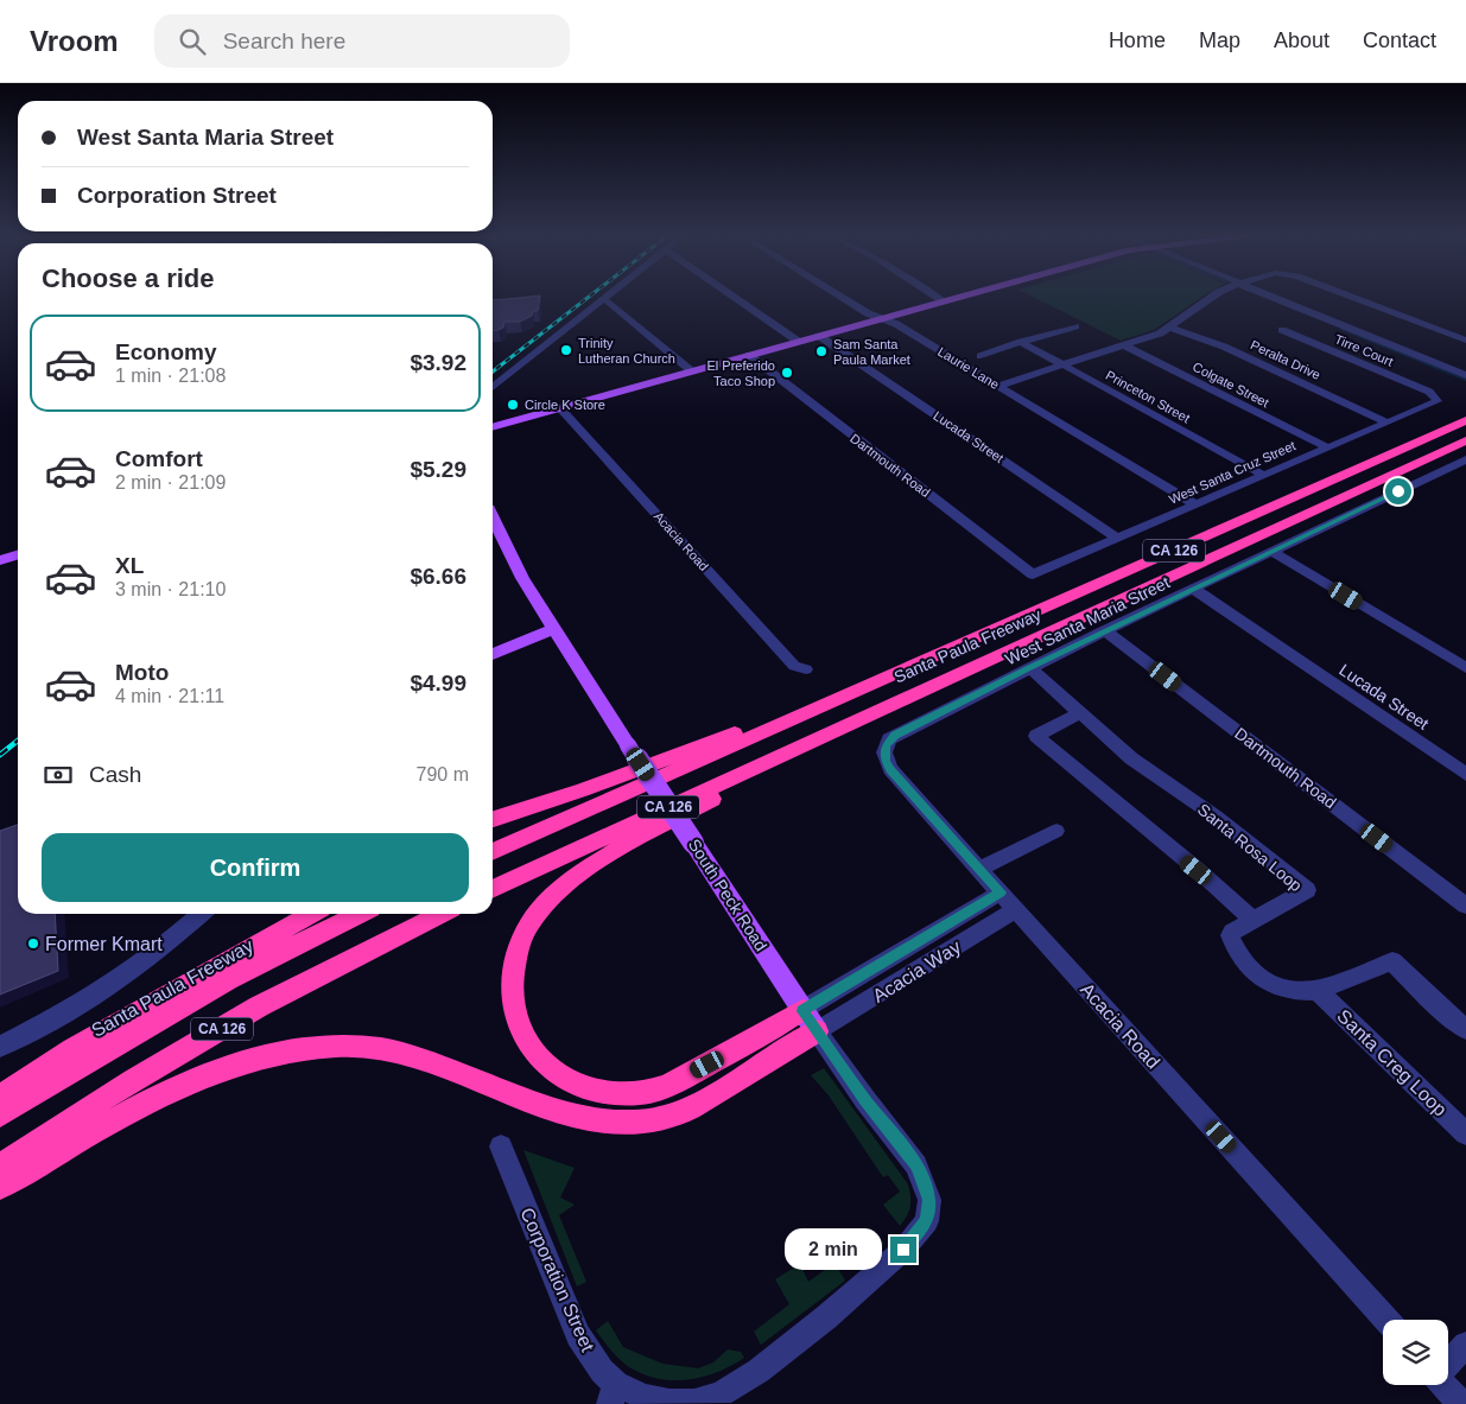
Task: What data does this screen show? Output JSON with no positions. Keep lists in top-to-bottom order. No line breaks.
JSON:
{"streets":{"highway":["CA 126","Santa Paula Freeway"],"main road":["South Peck Road"],"street":["Tirre Court","Peralta Drive","Laurie Lane","Colgate Street","Princeton Street","Lucada Street","Dartmouth Road","West Santa Cruz Street","Acacia Road","West Santa Maria Street","Santa Rosa Loop","Acacia Way","Santa Creg Loop","Corporation Street"]},"crossings":[["Tirre Court","West Santa Cruz Street"],["Peralta Drive","West Santa Cruz Street"],["Laurie Lane","West Santa Cruz Street"],["Colgate Street","West Santa Cruz Street"],["Princeton Street","West Santa Cruz Street"],["Lucada Street","West Santa Cruz Street"],["Lucada Street","West Santa Maria Street"],["Dartmouth Road","West Santa Cruz Street"],["Dartmouth Road","West Santa Maria Street"],["Acacia Road","West Santa Maria Street"],["Acacia Road","Acacia Way"],["West Santa Maria Street","Santa Rosa Loop"],["Santa Rosa Loop","Santa Creg Loop"],["South Peck Road","Acacia Way"],["South Peck Road","Corporation Street"]],"places":["Trinity Lutheran Church","Sam Santa Paula Market","El Preferido Taco Shop","Circle K Store","Former Kmart"],"page":{"header":"Vroom","search":"Search here","nav":["Home","Map","About","Contact"],"banner":["West Santa Maria Street","Corporation Street"],"heading":"Choose a ride","list":[{"name":"Economy","note":"1 min · 21:08","value":"$3.92"},{"name":"Comfort","note":"2 min · 21:09","value":"$5.29"},{"name":"XL","note":"3 min · 21:10","value":"$6.66"},{"name":"Moto","note":"4 min · 21:11","value":"$4.99"}],"pay":["Cash","790 m"],"buttons":"Confirm","bubble":"2 min"}}
